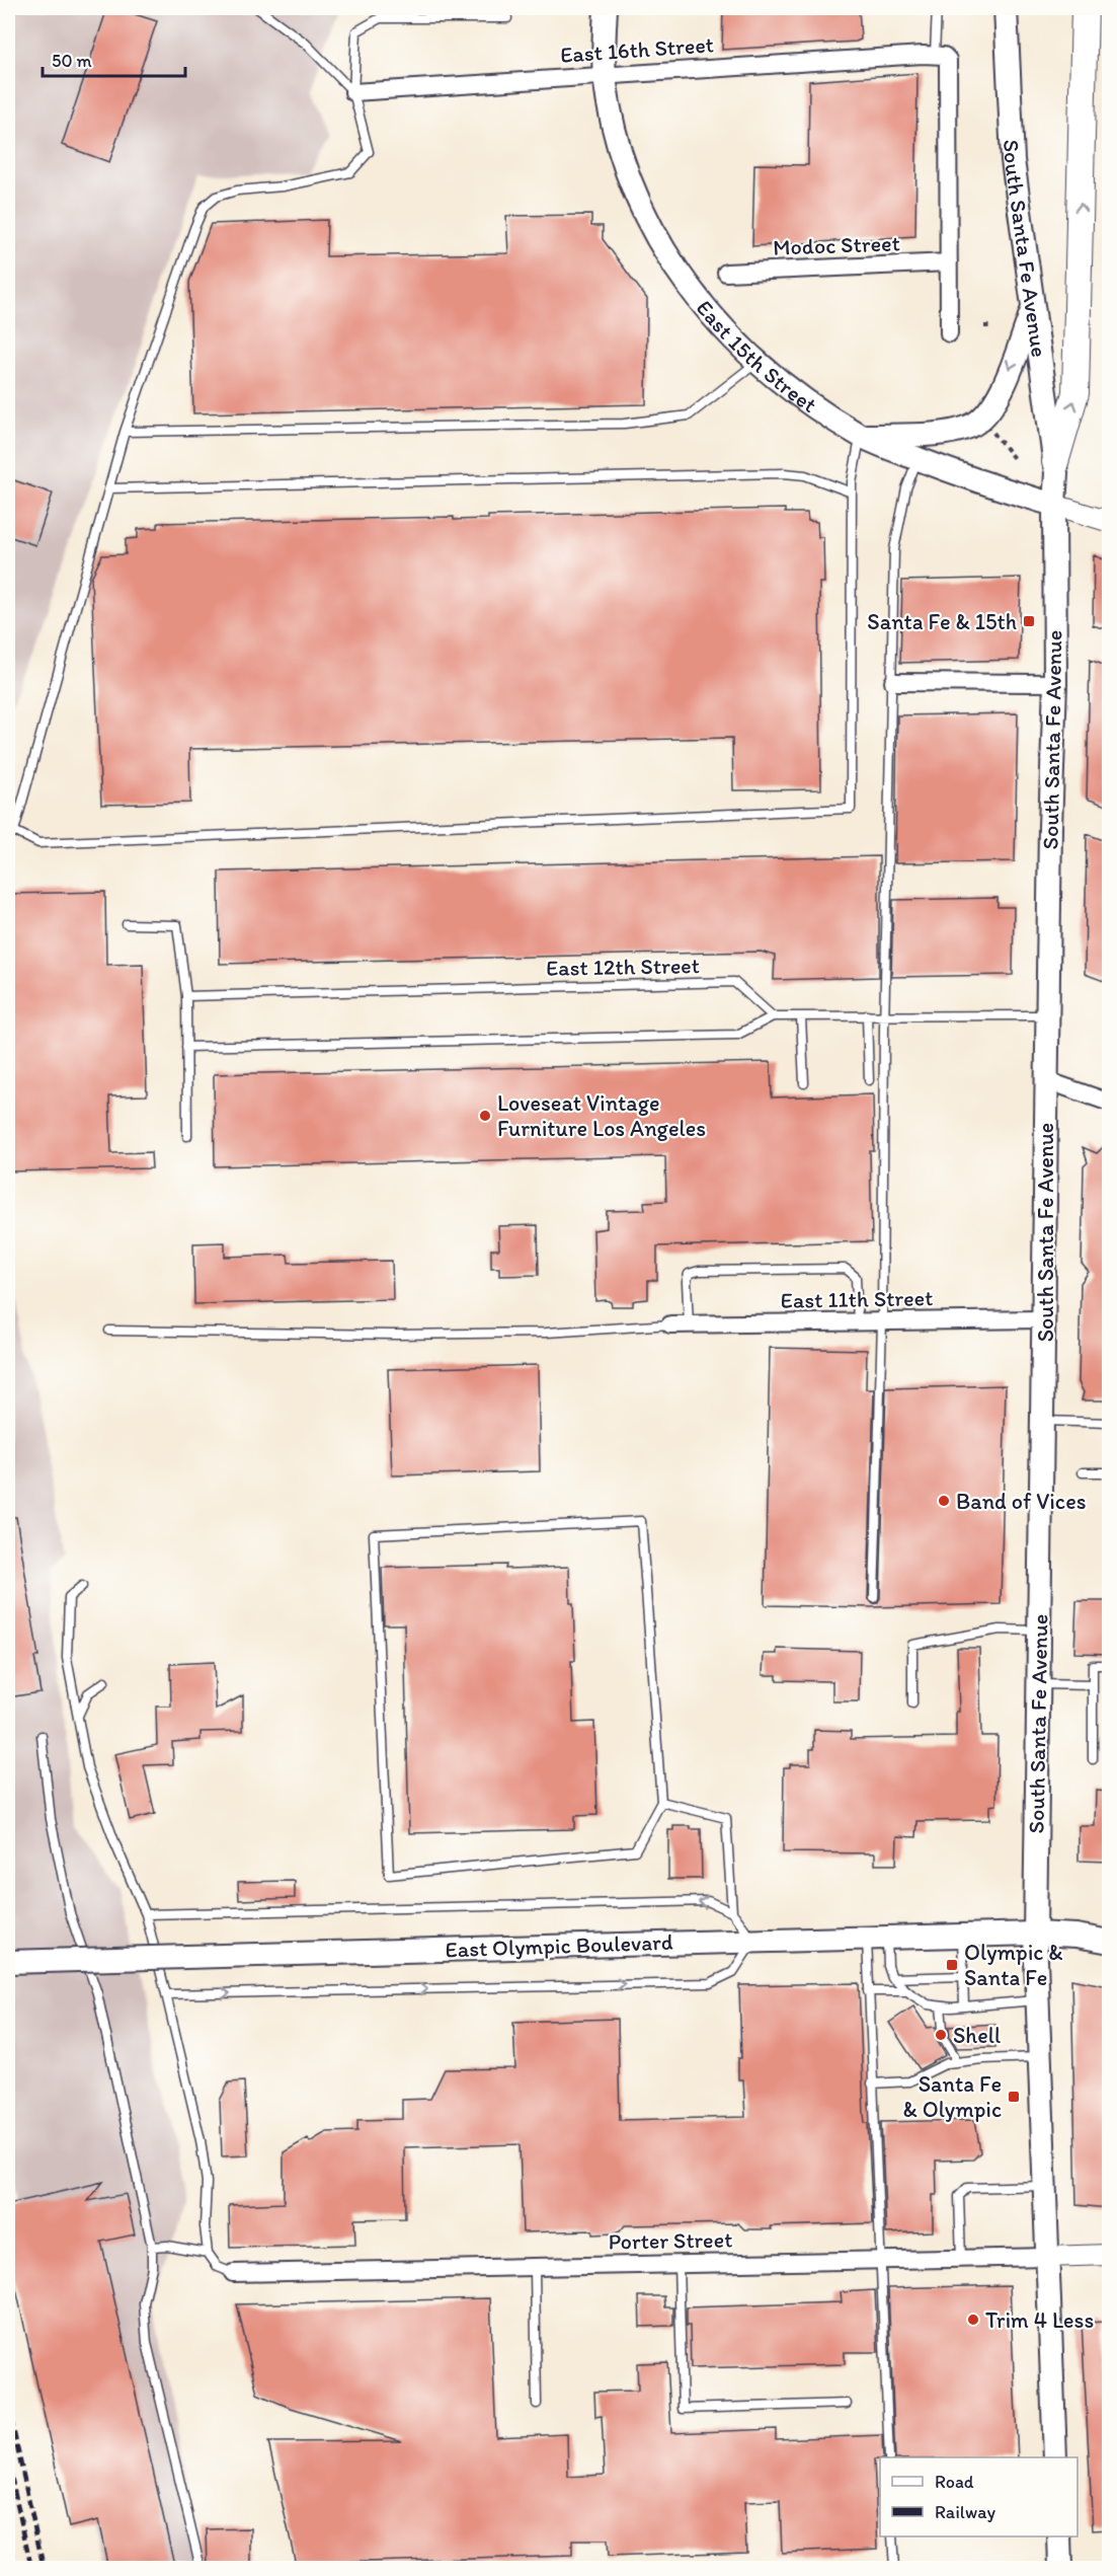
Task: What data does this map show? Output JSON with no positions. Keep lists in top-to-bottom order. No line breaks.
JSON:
{"streets":{"main road":["South Santa Fe Avenue","East 15th Street","East Olympic Boulevard"],"street":["East 16th Street","Modoc Street","East 11th Street","Porter Street"],"lane":["East 12th Street"]},"crossings":[["East 16th Street","East 15th Street"],["South Santa Fe Avenue","East 15th Street"],["South Santa Fe Avenue","East 11th Street"],["South Santa Fe Avenue","East Olympic Boulevard"],["South Santa Fe Avenue","Porter Street"]],"places":{"transit":["Santa Fe & 15th","Olympic & Santa Fe","Santa Fe & Olympic"],"other":["Loveseat Vintage Furniture Los Angeles","Band of Vices","Shell","Trim 4 Less"]},"legend":["Road","Railway"],"scale_bar":"50 m"}
